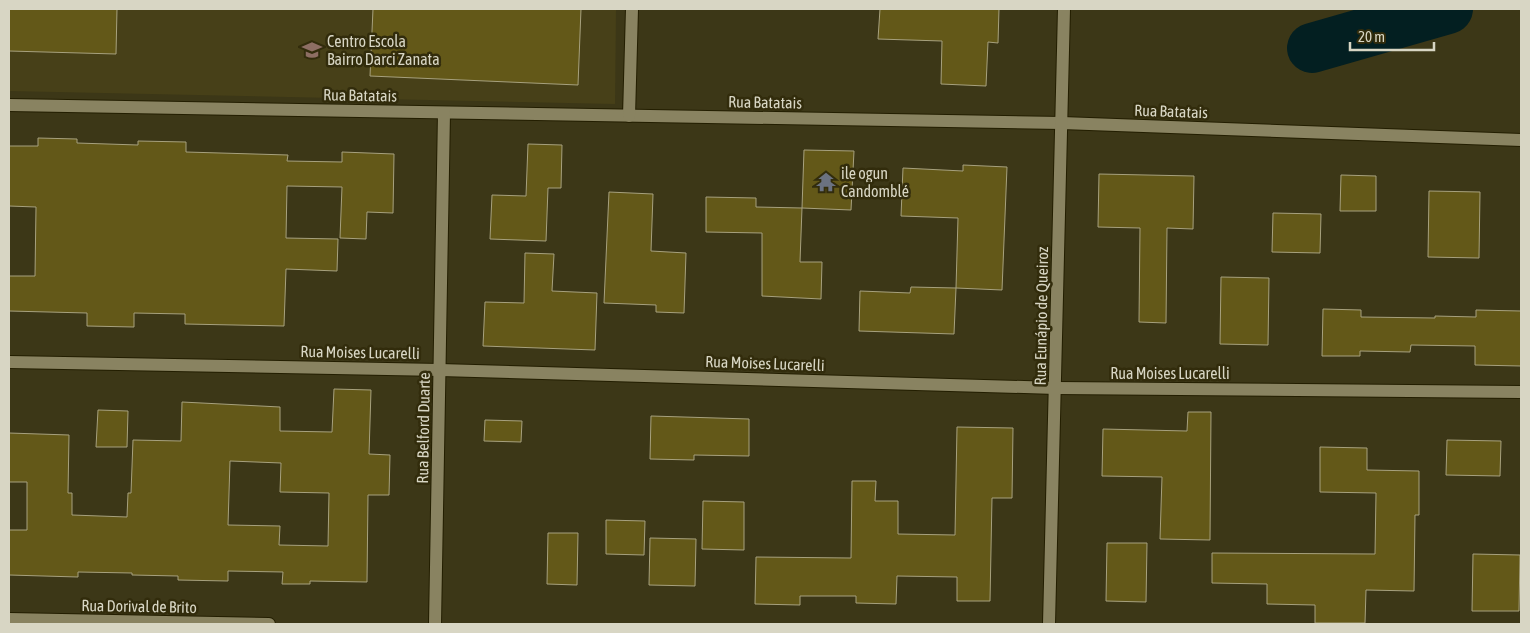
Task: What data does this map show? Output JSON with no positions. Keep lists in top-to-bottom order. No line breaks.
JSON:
{"streets":{"street":["Rua Batatais","Rua Eunápio de Queiroz","Rua Moises Lucarelli","Rua Belford Duarte","Rua Dorival de Brito"]},"crossings":[["Rua Batatais","Rua Eunápio de Queiroz"],["Rua Batatais","Rua Belford Duarte"],["Rua Eunápio de Queiroz","Rua Moises Lucarelli"],["Rua Moises Lucarelli","Rua Belford Duarte"]],"places":{"school or university":["Centro Escola Bairro Darci Zanata"],"temple":["ile ogun Candomblé"]},"scale_bar":"20 m"}
